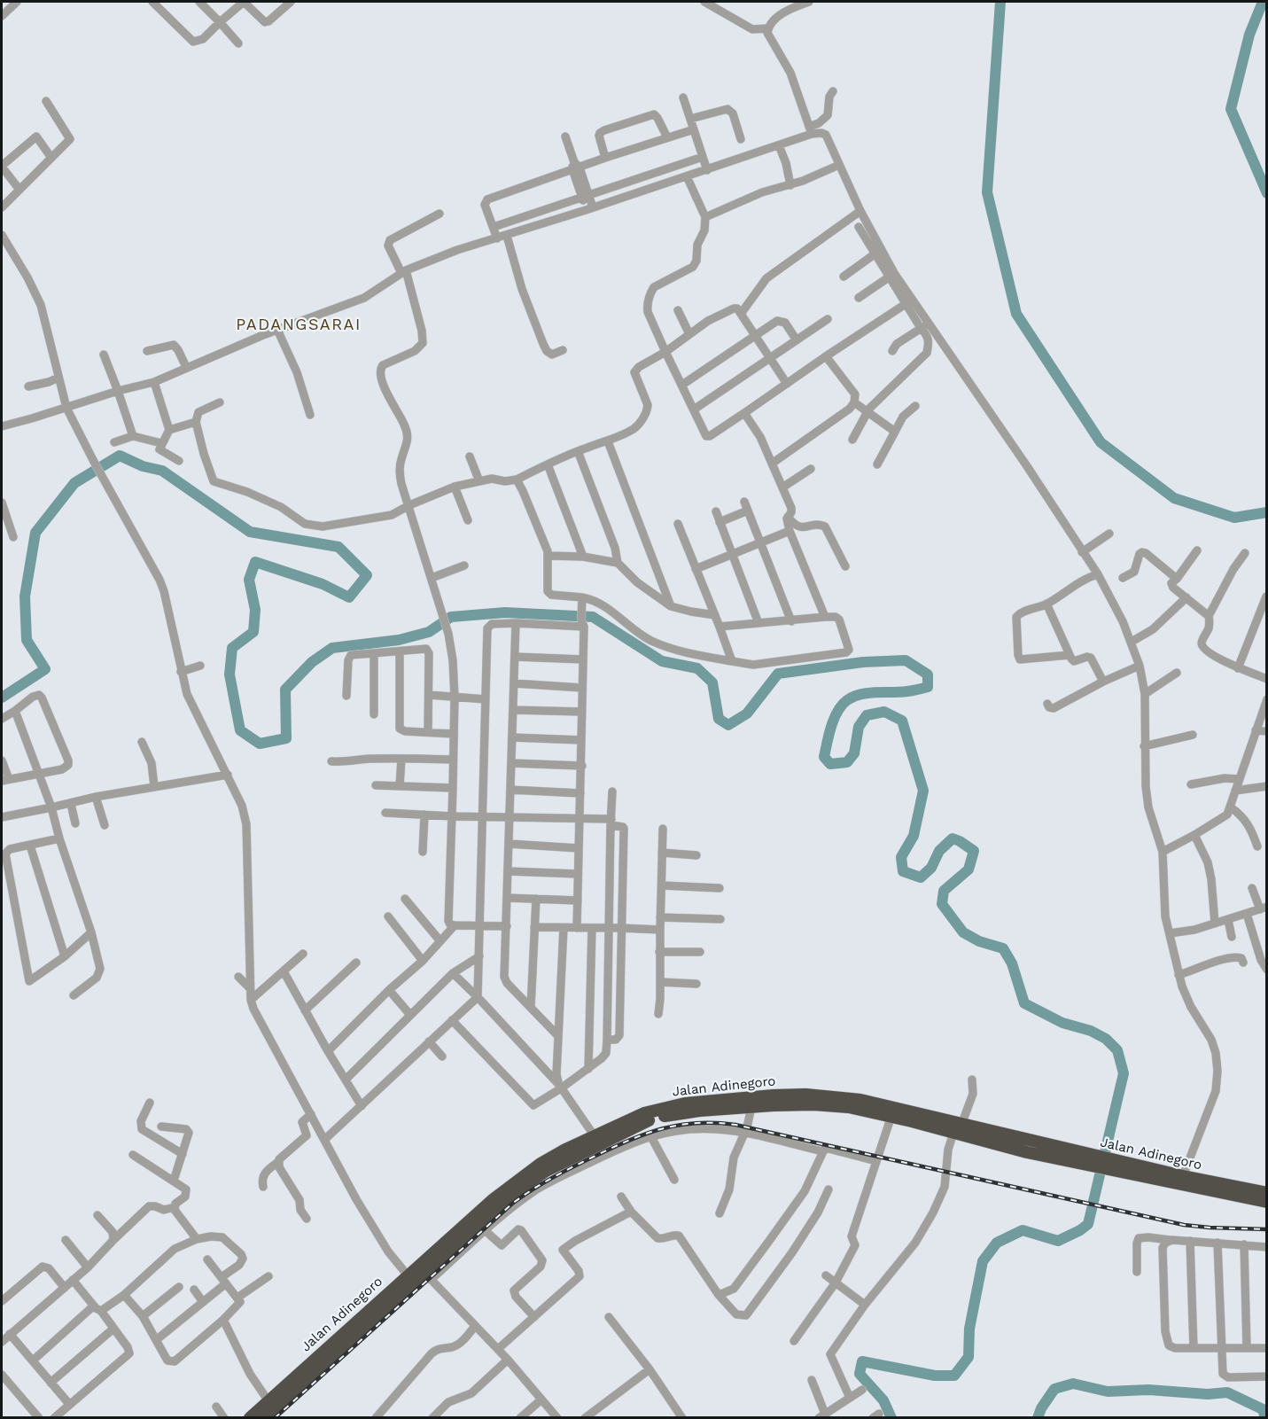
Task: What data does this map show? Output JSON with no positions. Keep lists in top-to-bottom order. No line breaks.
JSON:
{"streets":{"highway":["Jalan Adinegoro"]},"districts":["PADANGSARAI"]}
